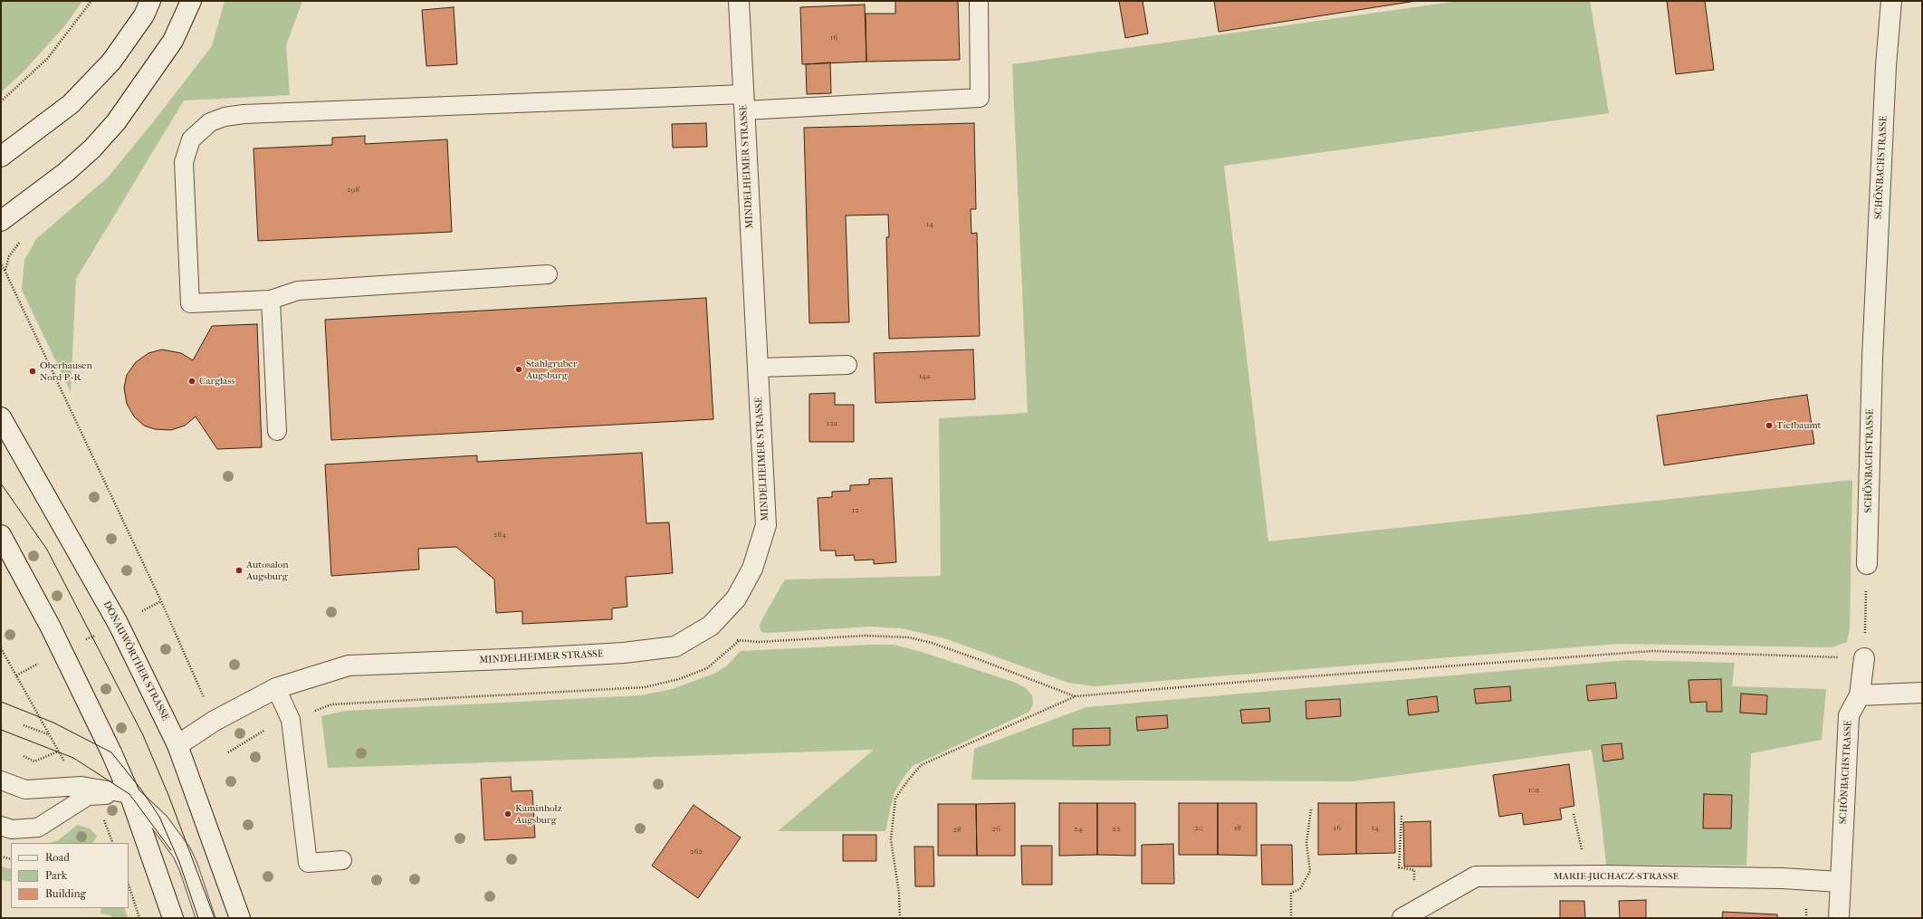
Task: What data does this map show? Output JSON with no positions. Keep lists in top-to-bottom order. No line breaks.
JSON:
{"streets":{"street":["MINDELHEIMER STRASSE","SCHÖNBACHSTRASSE","DONAUWÖRTHER STRASSE","MARIE-JUCHACZ-STRASSE"]},"crossings":[["MINDELHEIMER STRASSE","DONAUWÖRTHER STRASSE"],["SCHÖNBACHSTRASSE","MARIE-JUCHACZ-STRASSE"]],"places":["Stahlgruber Augsburg","Oberhausen Nord P+R","Carglass","Tiefbaumt","Autosalon Augsburg","Kaminholz Augsburg"],"house_numbers":["16","298","14","14a","12a","12","284","10a","20","18","16","14","26","24","22","28","262"],"legend":["Road","Park","Building"]}
